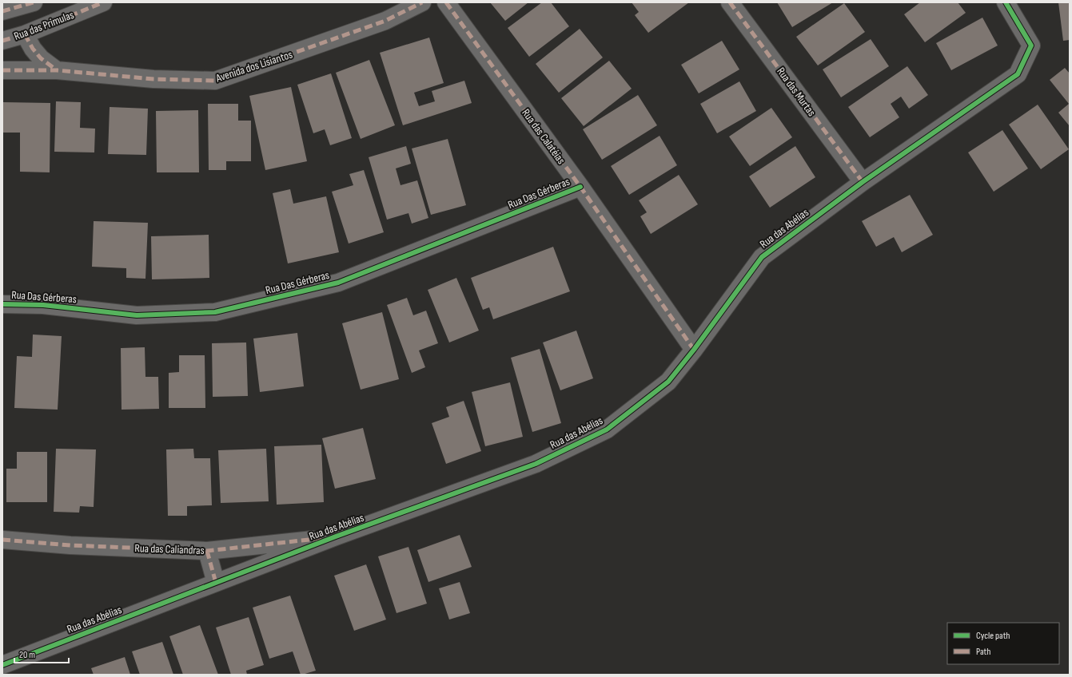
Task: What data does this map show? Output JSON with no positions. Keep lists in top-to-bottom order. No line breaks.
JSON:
{"streets":{"street":["Rua das Primulas","Avenida dos Lisiantos","Rua das Murtas","Rua das Calatéias","Rua Das Gérberas","Rua das Abélias","Rua das Caliandras"]},"crossings":[["Rua das Murtas","Rua das Abélias"],["Rua das Calatéias","Rua Das Gérberas"],["Rua das Calatéias","Rua das Abélias"],["Rua das Abélias","Rua das Caliandras"]],"legend":["Cycle path","Path"],"scale_bar":"20 m"}
